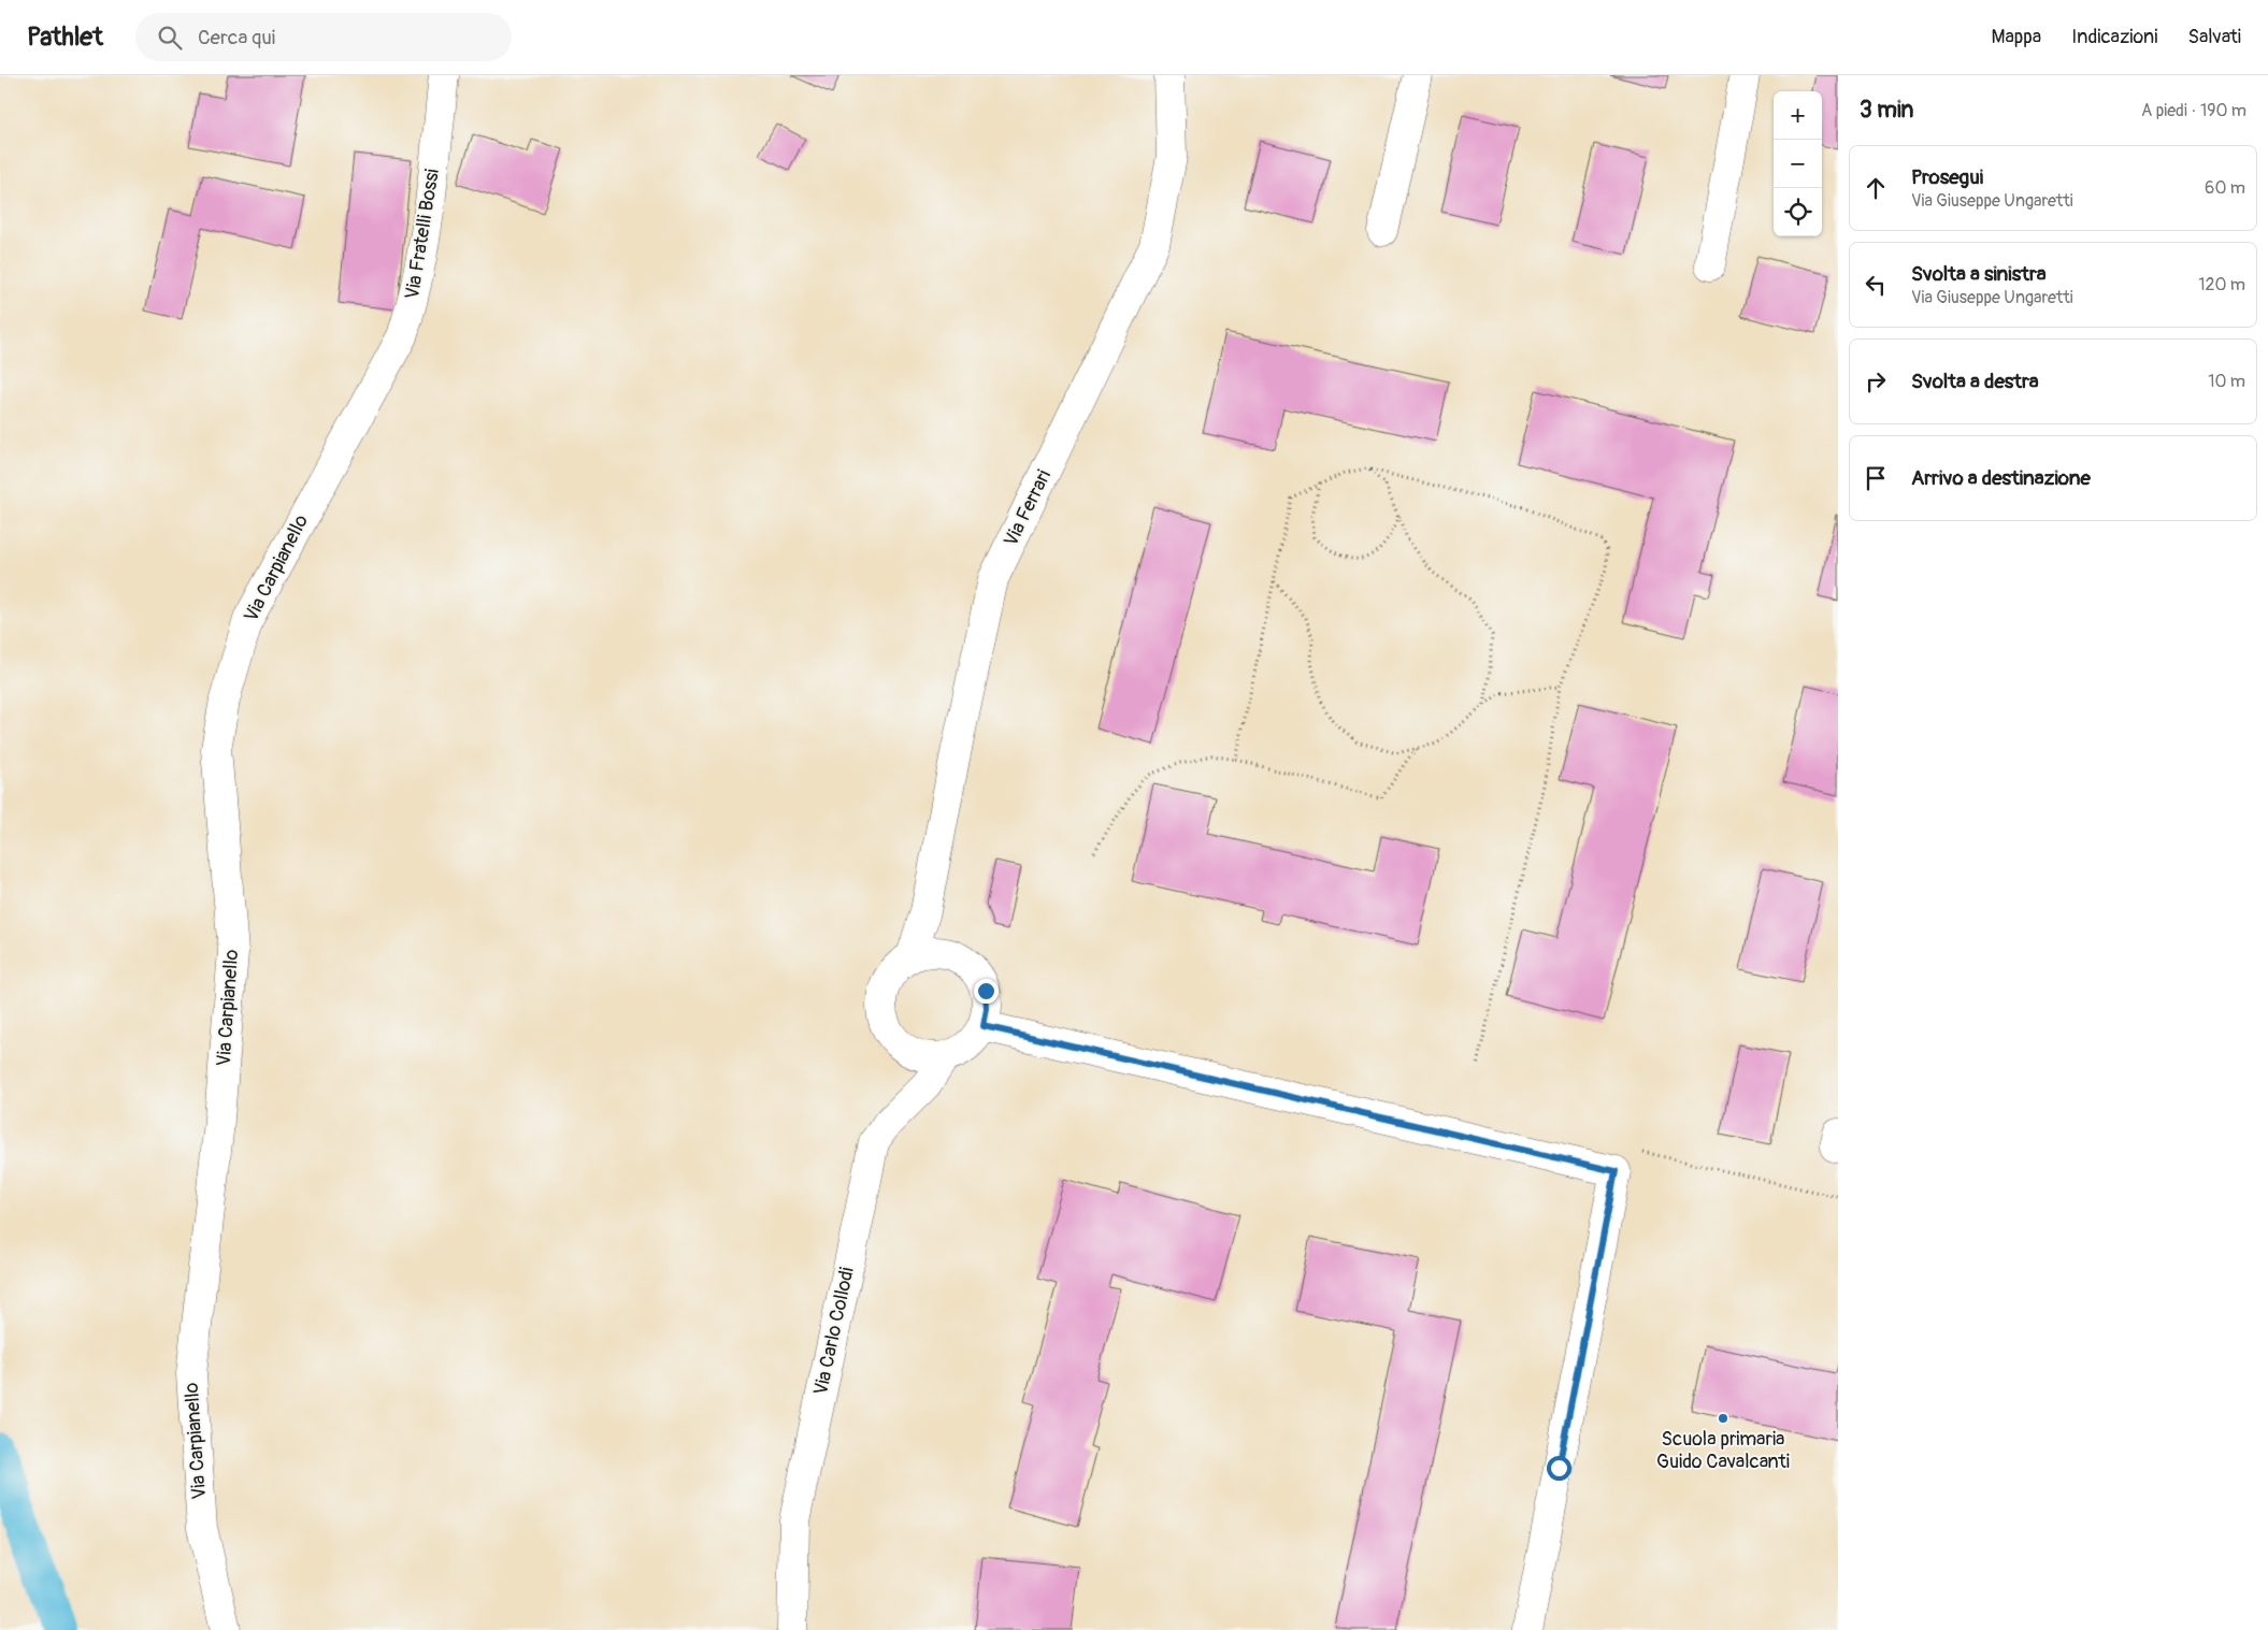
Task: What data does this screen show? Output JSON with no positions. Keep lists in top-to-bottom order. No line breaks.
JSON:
{"streets":{"street":["Via Fratelli Bossi","Via Ferrari","Via Carpianello","Via Carlo Collodi"]},"crossings":[["Via Fratelli Bossi","Via Carpianello"],["Via Ferrari","Via Carlo Collodi"]],"places":["Scuola primaria Guido Cavalcanti"],"page":{"header":"Pathlet","search":"Cerca qui","nav":["Mappa","Indicazioni","Salvati"],"heading":["3 min","A piedi · 190 m"],"map_buttons":["+","−"],"list":[["Prosegui","Via Giuseppe Ungaretti","60 m"],["Svolta a sinistra","Via Giuseppe Ungaretti","120 m"],["Svolta a destra","10 m"],"Arrivo a destinazione"]}}
